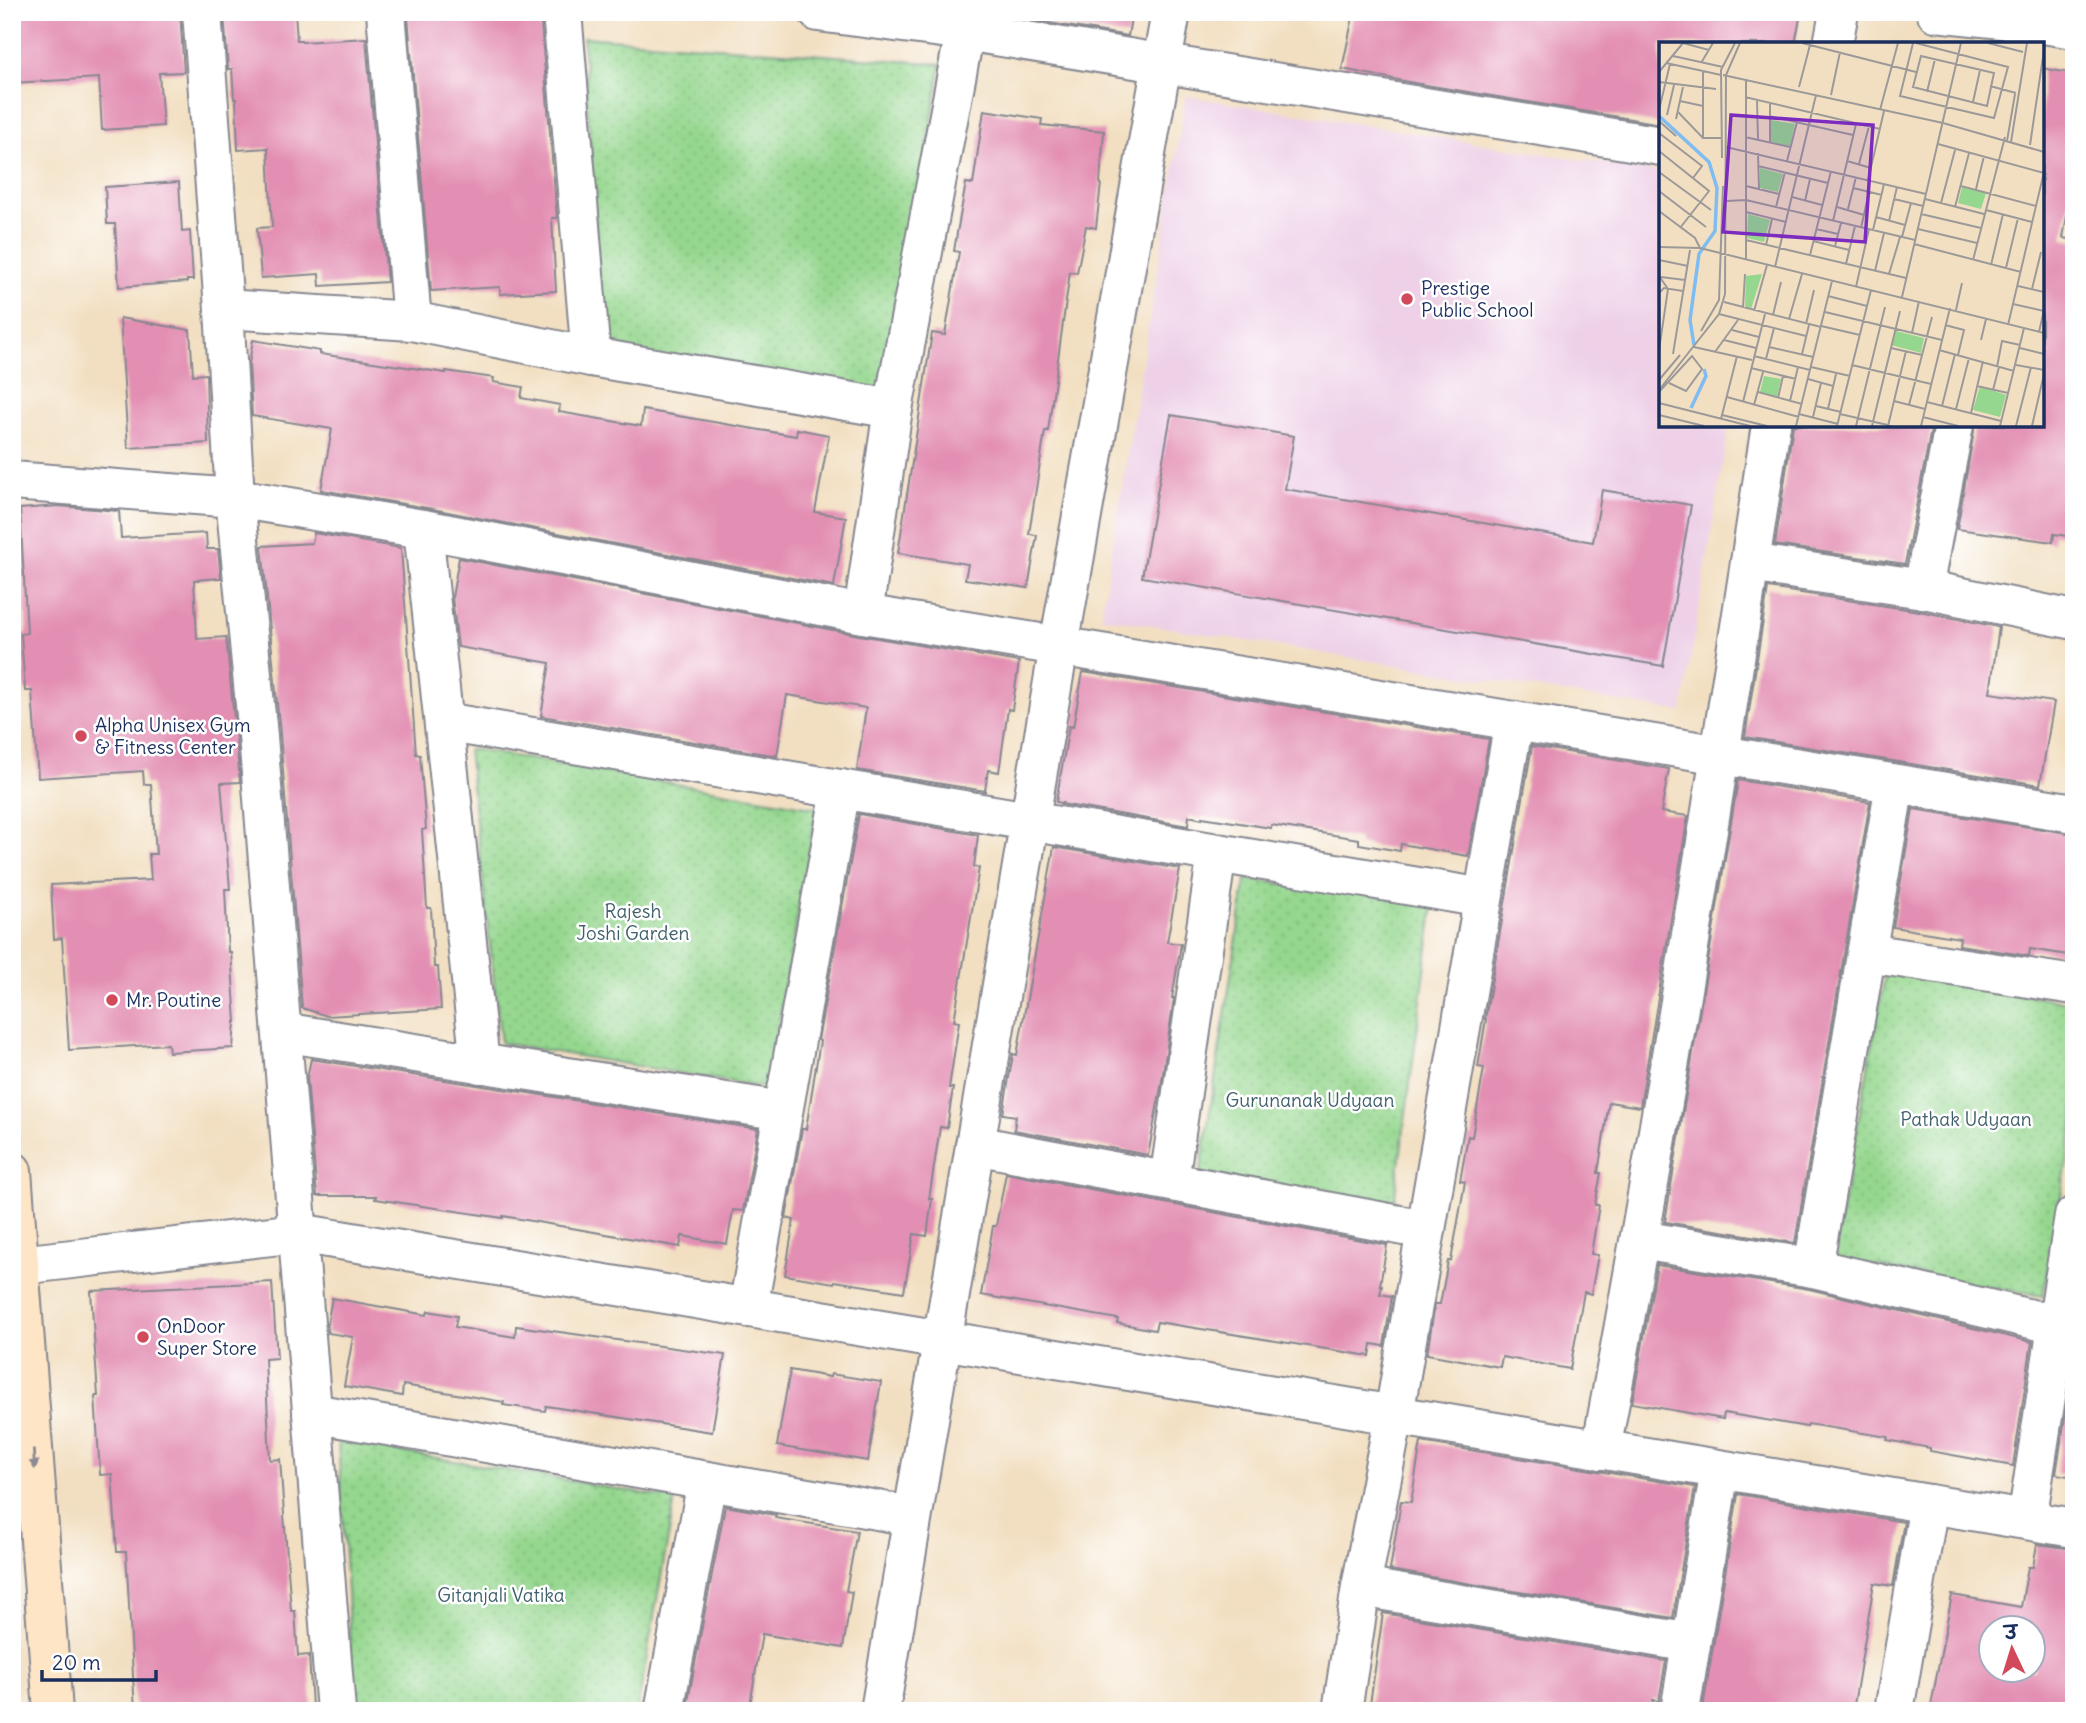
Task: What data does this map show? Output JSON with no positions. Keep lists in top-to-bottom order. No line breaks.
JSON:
{"parks":["Rajesh Joshi Garden","Gurunanak Udyaan","Pathak Udyaan","Gitanjali Vatika"],"places":["Prestige Public School","Alpha Unisex Gym & Fitness Center","Mr. Poutine","OnDoor Super Store"],"scale_bar":"20 m","north":"top"}
